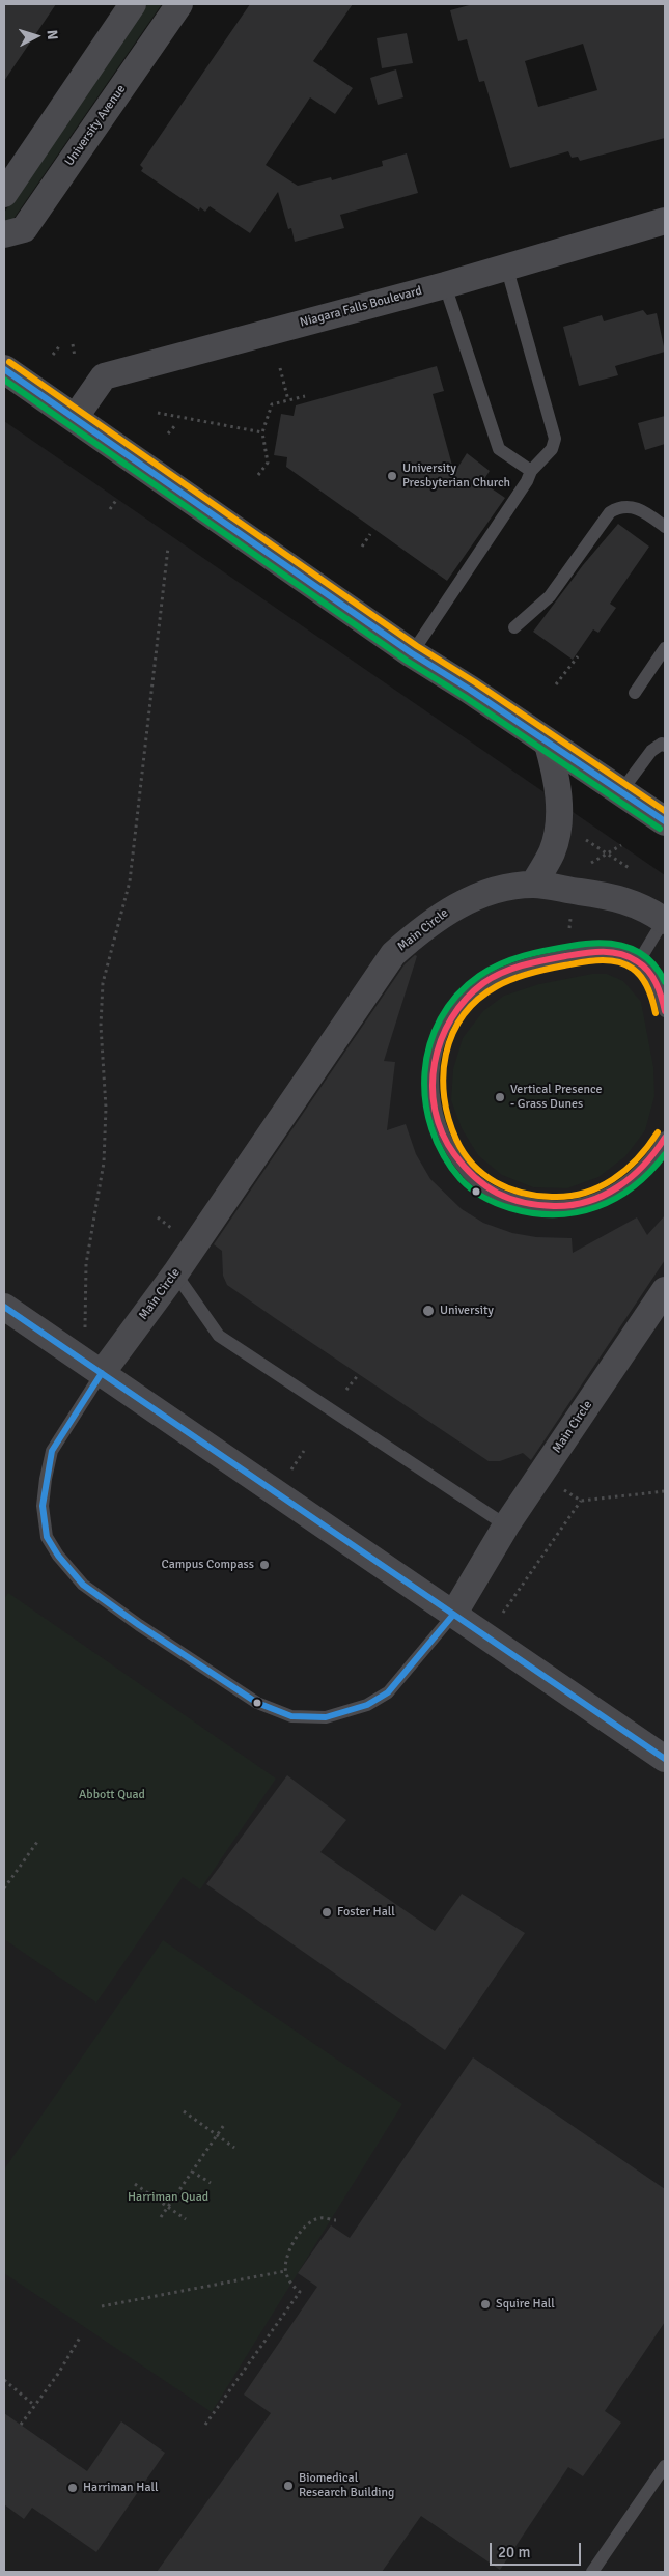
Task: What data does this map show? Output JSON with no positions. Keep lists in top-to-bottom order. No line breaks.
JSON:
{"streets":{"street":["University Avenue","Niagara Falls Boulevard","Main Circle"]},"parks":["Abbott Quad","Harriman Quad"],"places":["University Presbyterian Church","Vertical Presence - Grass Dunes","University","Campus Compass","Foster Hall","Squire Hall","Biomedical Research Building","Harriman Hall"],"scale_bar":"20 m","north":"right"}
